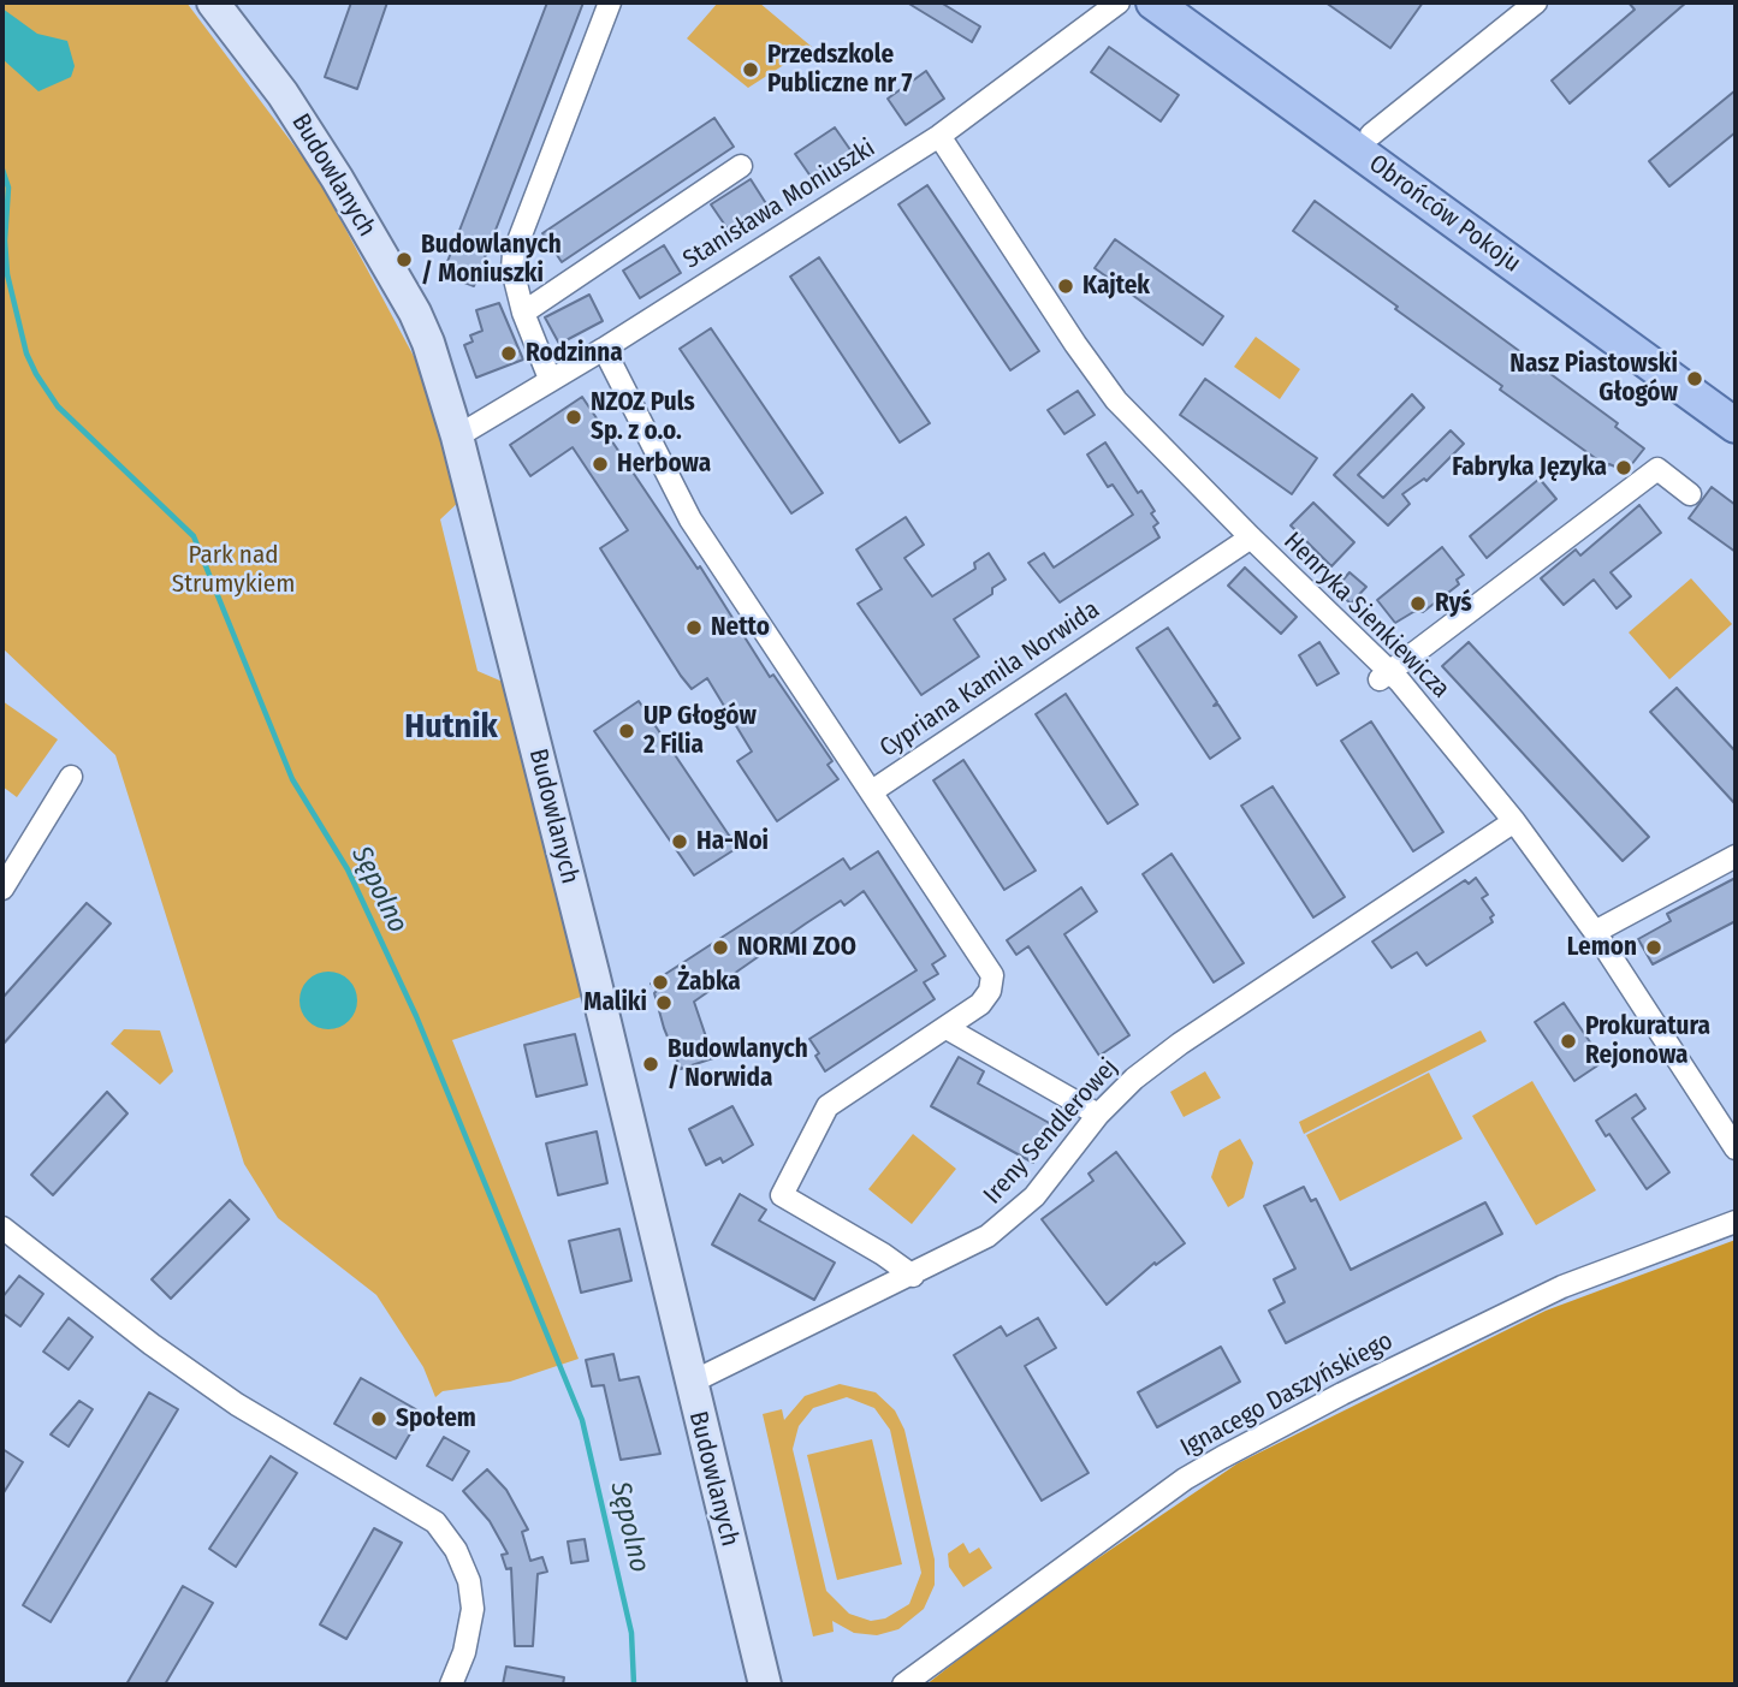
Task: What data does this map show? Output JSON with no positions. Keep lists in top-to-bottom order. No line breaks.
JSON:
{"streets":{"main road":["Obrońców Pokoju"],"street":["Budowlanych","Stanisława Moniuszki","Henryka Sienkiewicza","Cypriana Kamila Norwida","Ireny Sendlerowej","Ignacego Daszyńskiego"]},"crossings":[["Budowlanych","Stanisława Moniuszki"],["Budowlanych","Ireny Sendlerowej"],["Stanisława Moniuszki","Henryka Sienkiewicza"],["Henryka Sienkiewicza","Cypriana Kamila Norwida"],["Henryka Sienkiewicza","Ireny Sendlerowej"],["Cypriana Kamila Norwida","Ireny Sendlerowej"]],"districts":["Hutnik"],"water":["Sępolno"],"parks":["Park nad Strumykiem"],"places":["Przedszkole Publiczne nr 7","Budowlanych / Moniuszki","Kajtek","Rodzinna","Nasz Piastowski Głogów","NZOZ Puls Sp. z o.o.","Herbowa","Fabryka Języka","Ryś","Netto","UP Głogów 2 Filia","Ha-Noi","NORMI ZOO","Lemon","Żabka","Maliki","Prokuratura Rejonowa","Budowlanych / Norwida","Społem"]}
